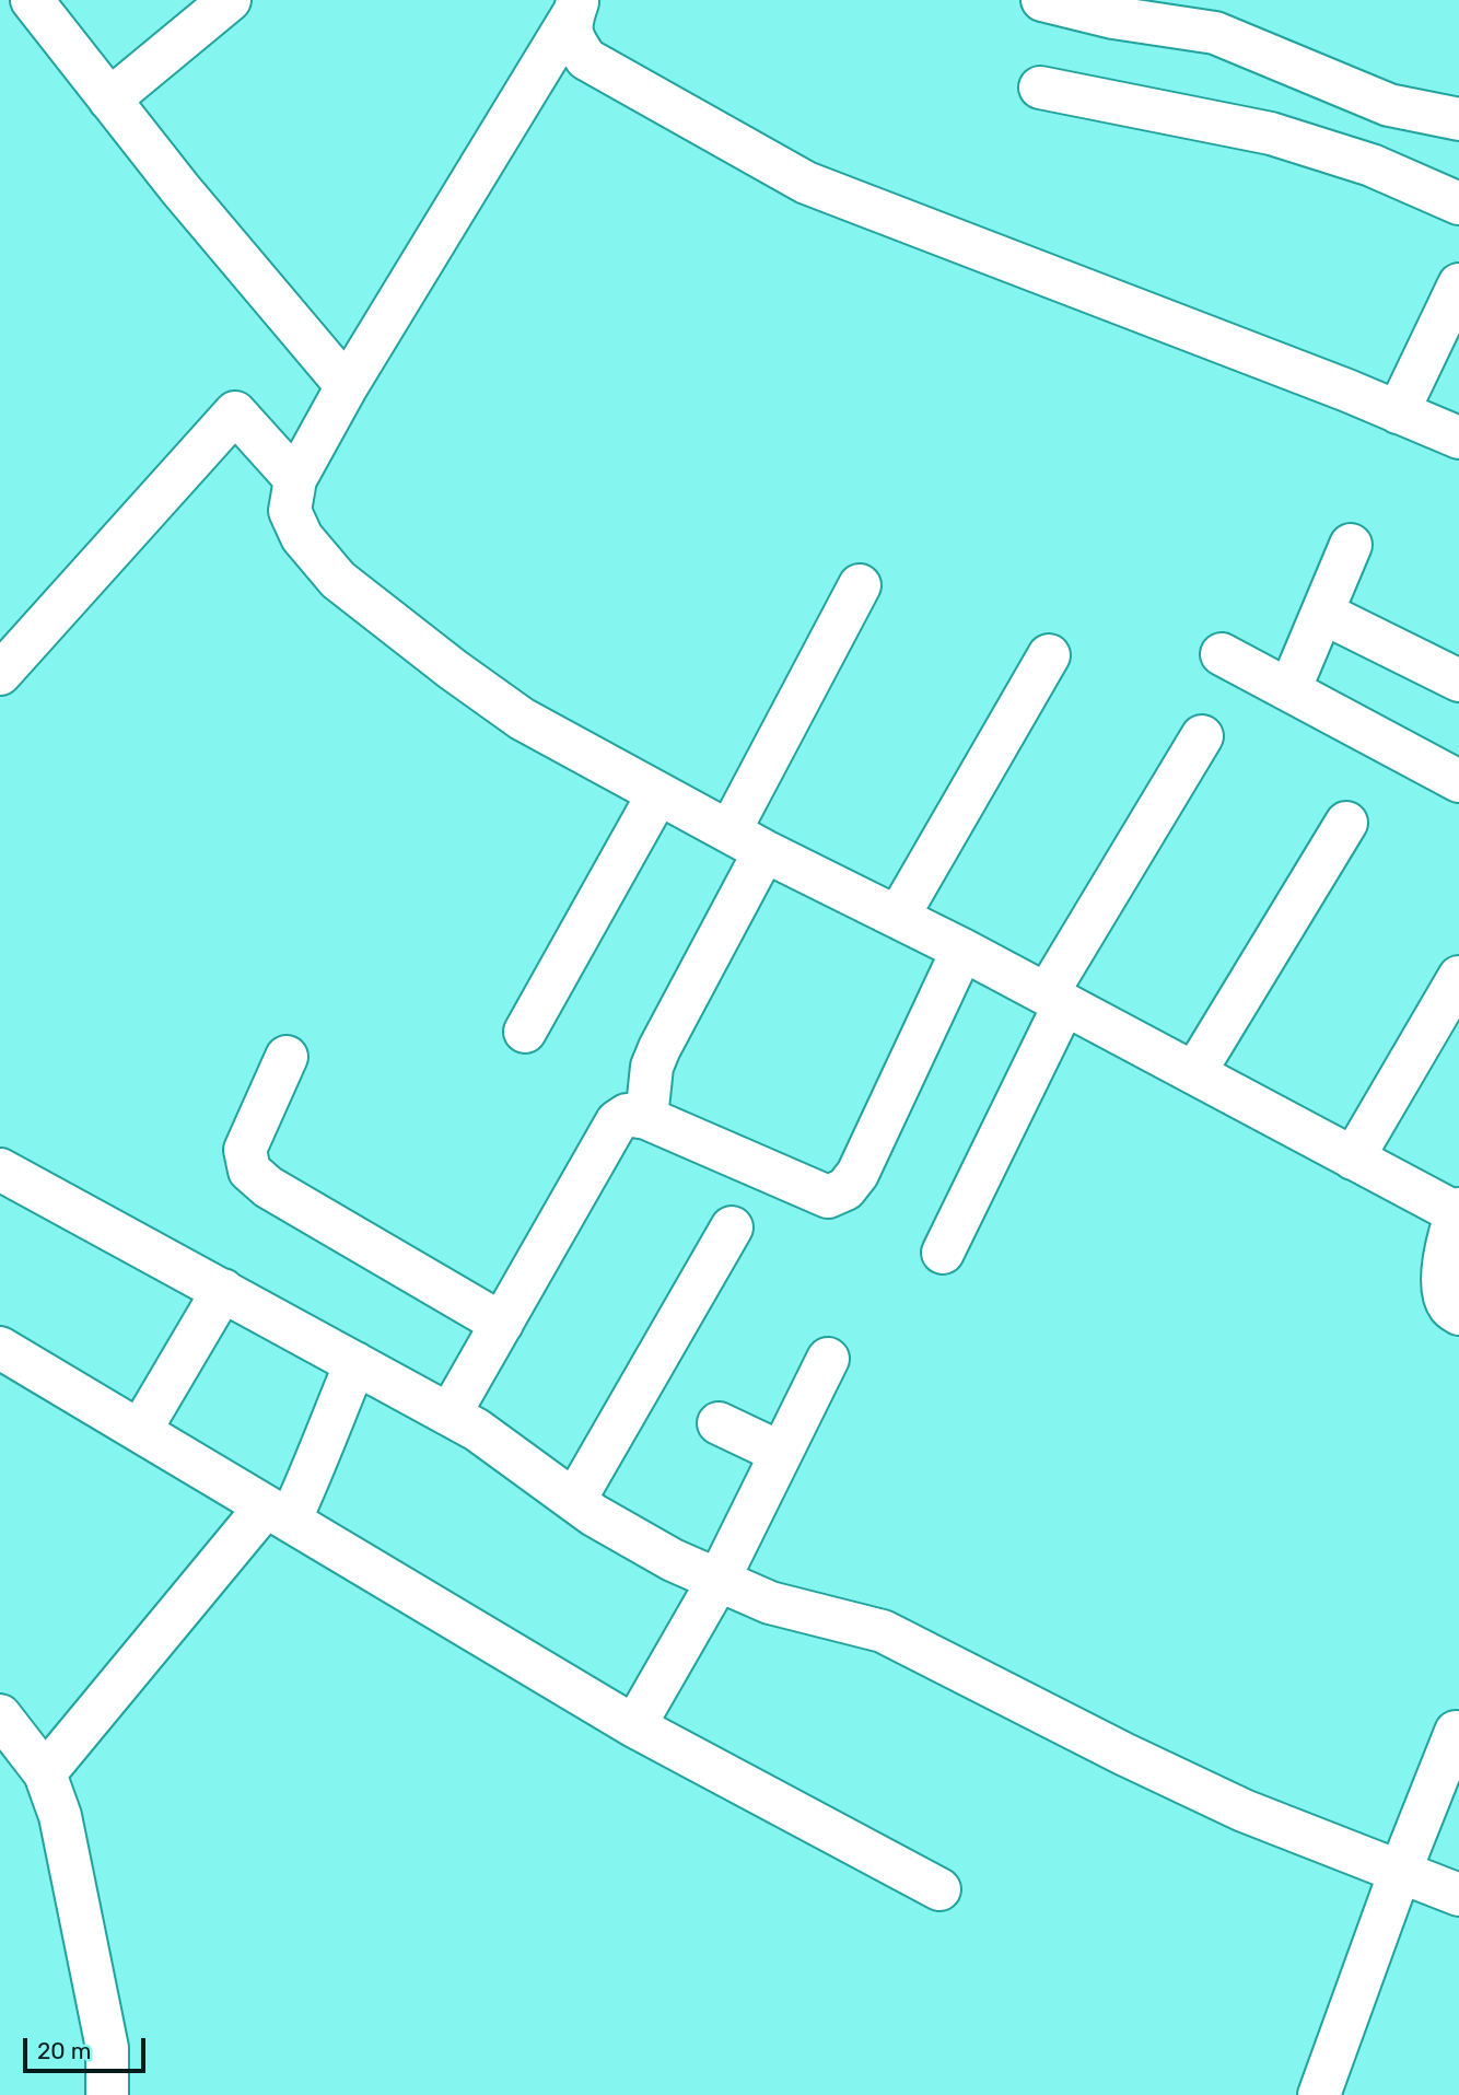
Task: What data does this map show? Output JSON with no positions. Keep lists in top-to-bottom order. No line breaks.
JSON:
{"scale_bar":"20 m"}
